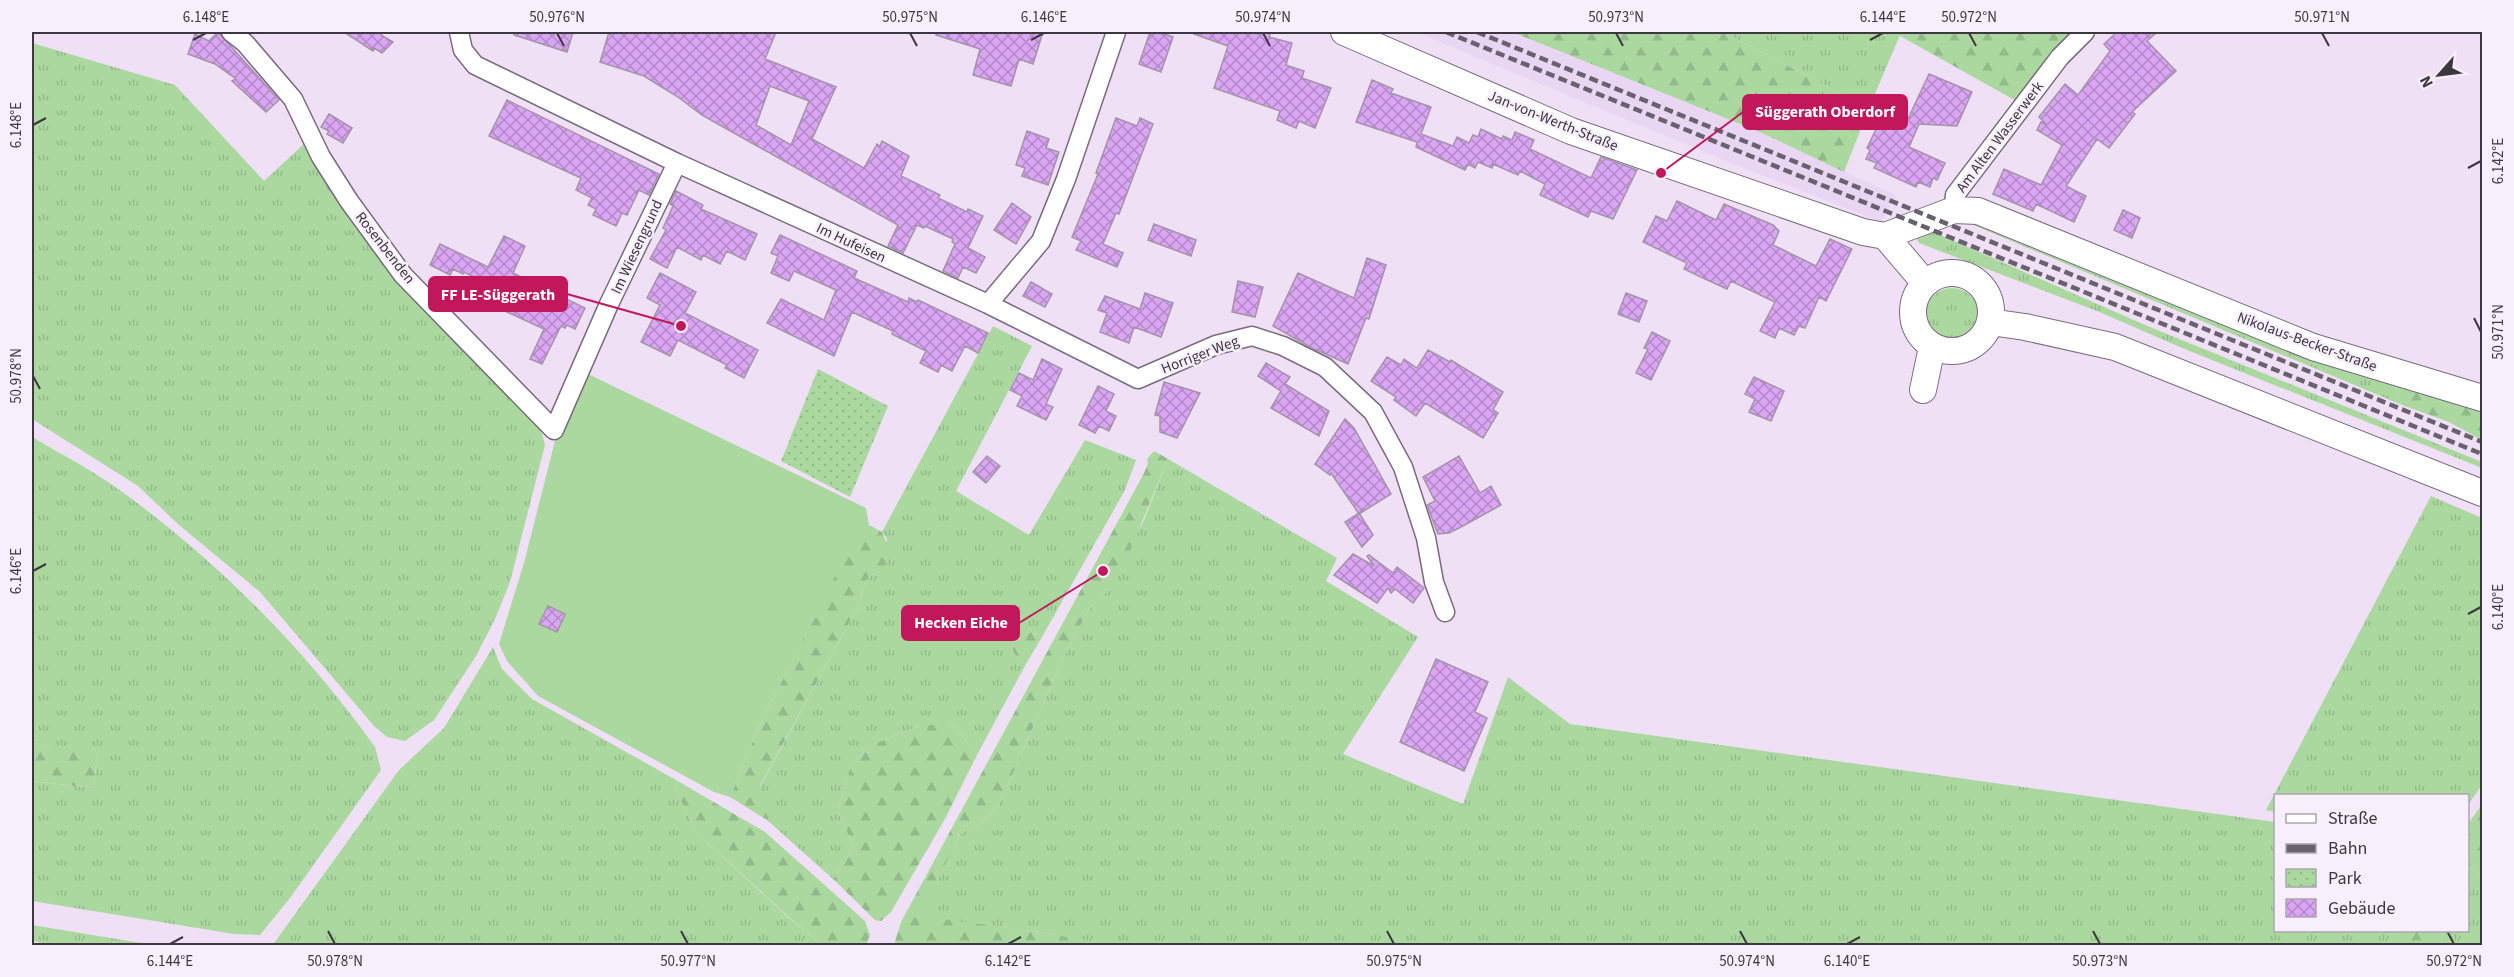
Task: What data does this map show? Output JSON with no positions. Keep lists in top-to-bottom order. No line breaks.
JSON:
{"streets":{"main road":["Jan-von-Werth-Straße","Am Alten Wasserwerk","Nikolaus-Becker-Straße"],"street":["Im Hufeisen","Im Wiesengrund","Rosenbenden","Horriger Weg"]},"crossings":[["Am Alten Wasserwerk","Nikolaus-Becker-Straße"],["Im Hufeisen","Im Wiesengrund"],["Im Hufeisen","Horriger Weg"],["Im Wiesengrund","Rosenbenden"]],"places":["Süggerath Oberdorf","FF LE-Süggerath","Hecken Eiche"],"legend":["Straße","Bahn","Park","Gebäude"],"north":"bottom left","coordinates":["6.148°E","50.976°N","50.975°N","6.146°E","50.974°N","50.973°N","6.144°E","50.972°N","50.971°N","6.142°E","50.978°N","6.140°E","50.977°N"]}
